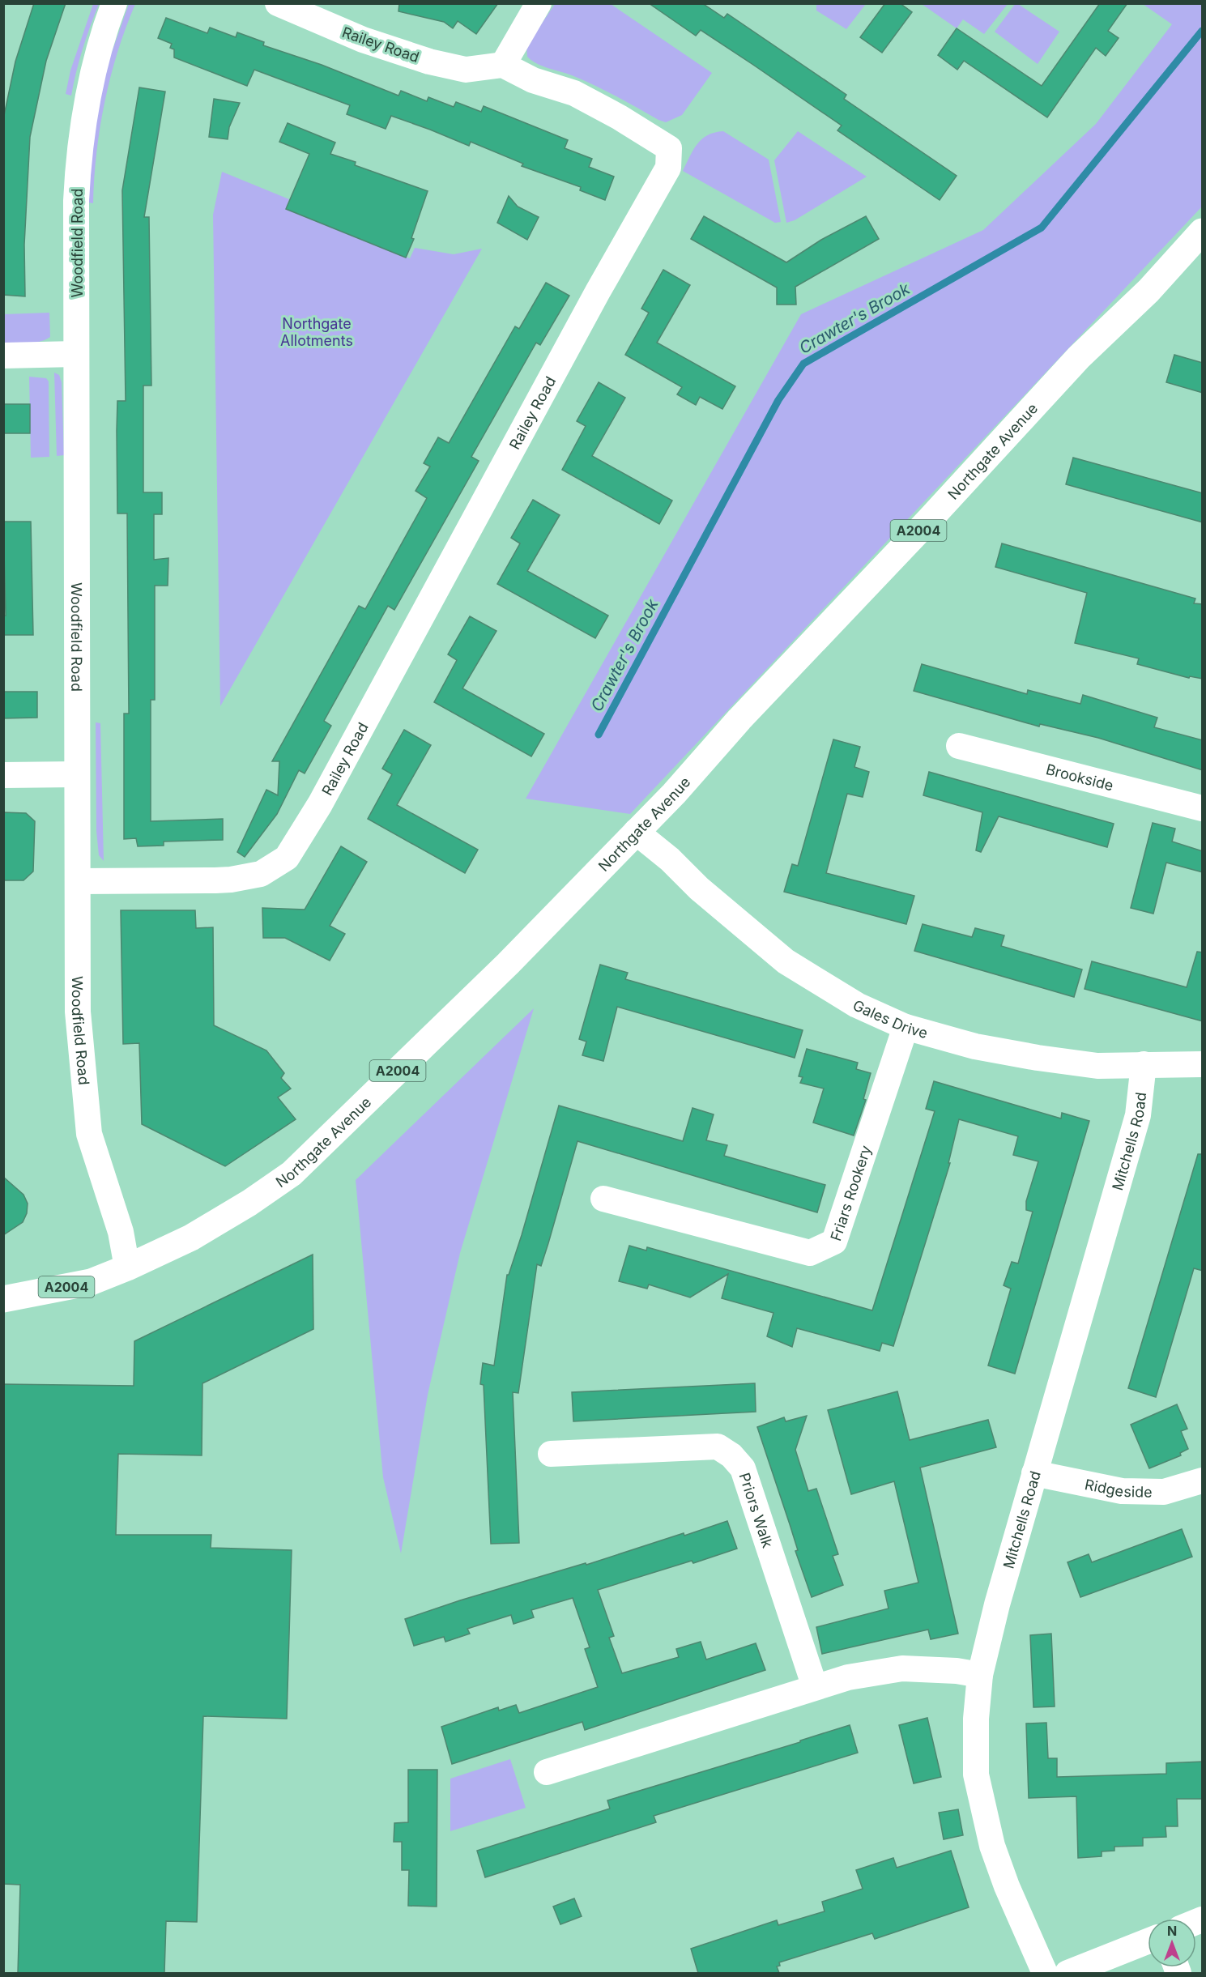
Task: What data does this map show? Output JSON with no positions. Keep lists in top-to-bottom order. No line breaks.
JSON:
{"streets":{"main road":["Northgate Avenue","A2004"],"street":["Railey Road","Woodfield Road","Brookside","Gales Drive","Mitchells Road","Friars Rookery","Ridgeside","Priors Walk"]},"crossings":[["Railey Road","Woodfield Road"],["Woodfield Road","Northgate Avenue"],["Northgate Avenue","Gales Drive"],["Gales Drive","Mitchells Road"],["Gales Drive","Friars Rookery"],["Mitchells Road","Ridgeside"]],"water":["Crawter's Brook"],"parks":["Northgate Allotments"],"north":"top"}
